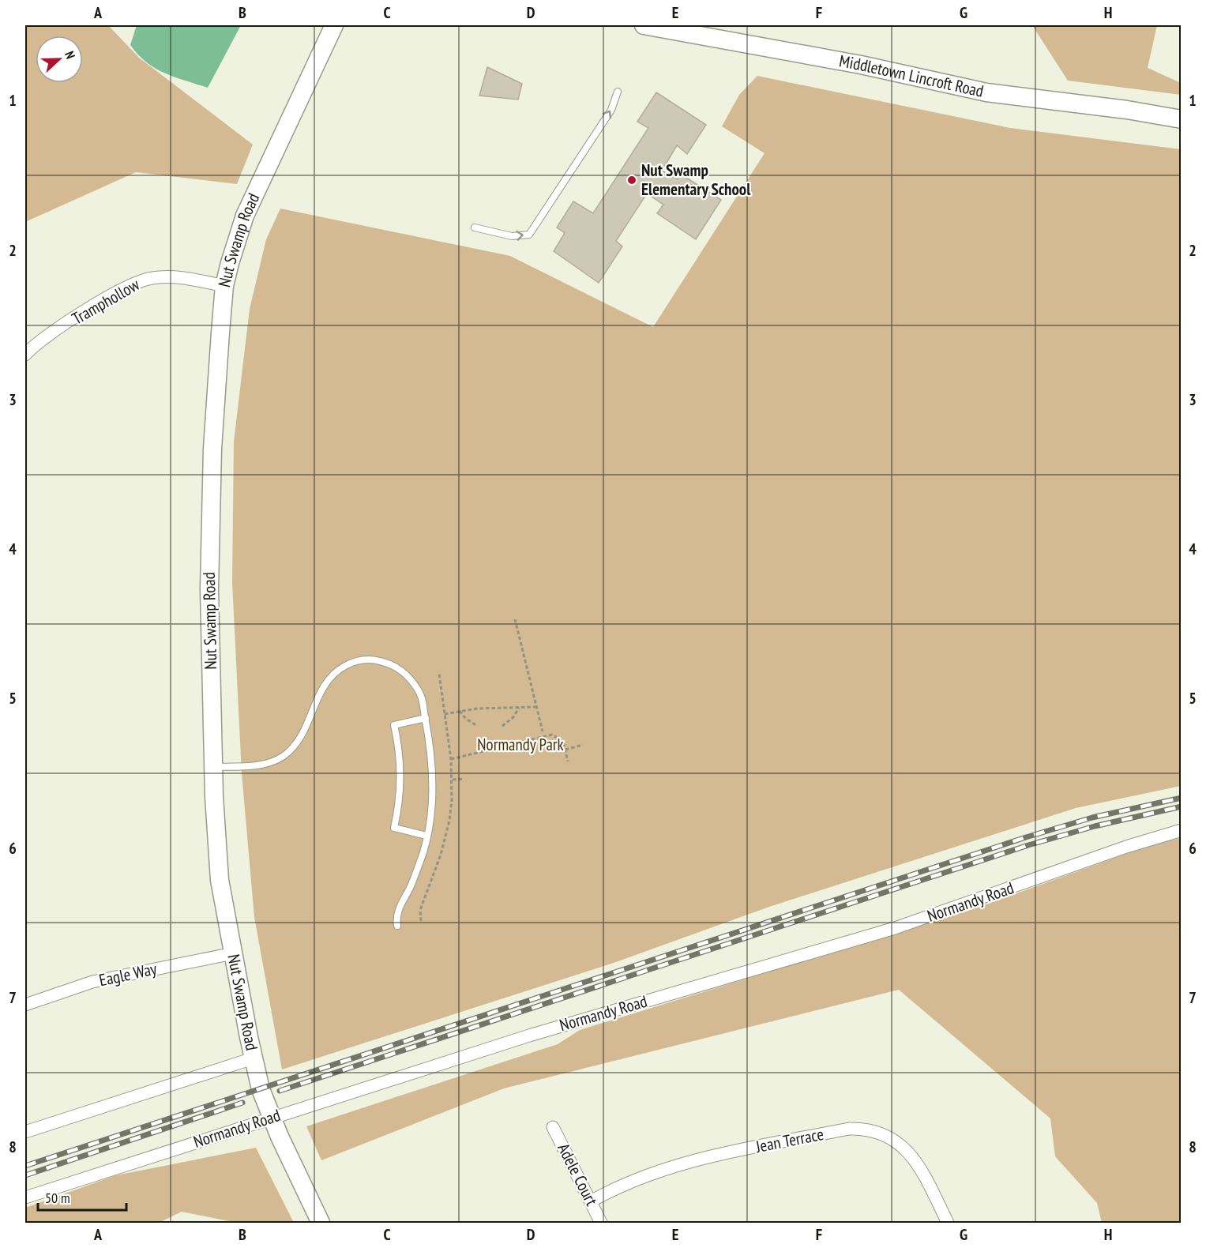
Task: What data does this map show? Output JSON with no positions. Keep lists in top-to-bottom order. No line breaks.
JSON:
{"streets":{"main road":["Middletown Lincroft Road","Nut Swamp Road"],"street":["Tramphollow","Normandy Road","Eagle Way","Jean Terrace","Adele Court"]},"crossings":[["Nut Swamp Road","Tramphollow"],["Nut Swamp Road","Normandy Road"],["Nut Swamp Road","Eagle Way"],["Jean Terrace","Adele Court"]],"parks":["Normandy Park"],"places":["Nut Swamp Elementary School"],"scale_bar":"50 m","north":"right","grid":{"columns":["A","B","C","D","E","F","G","H"],"rows":["1","2","3","4","5","6","7","8"]}}
